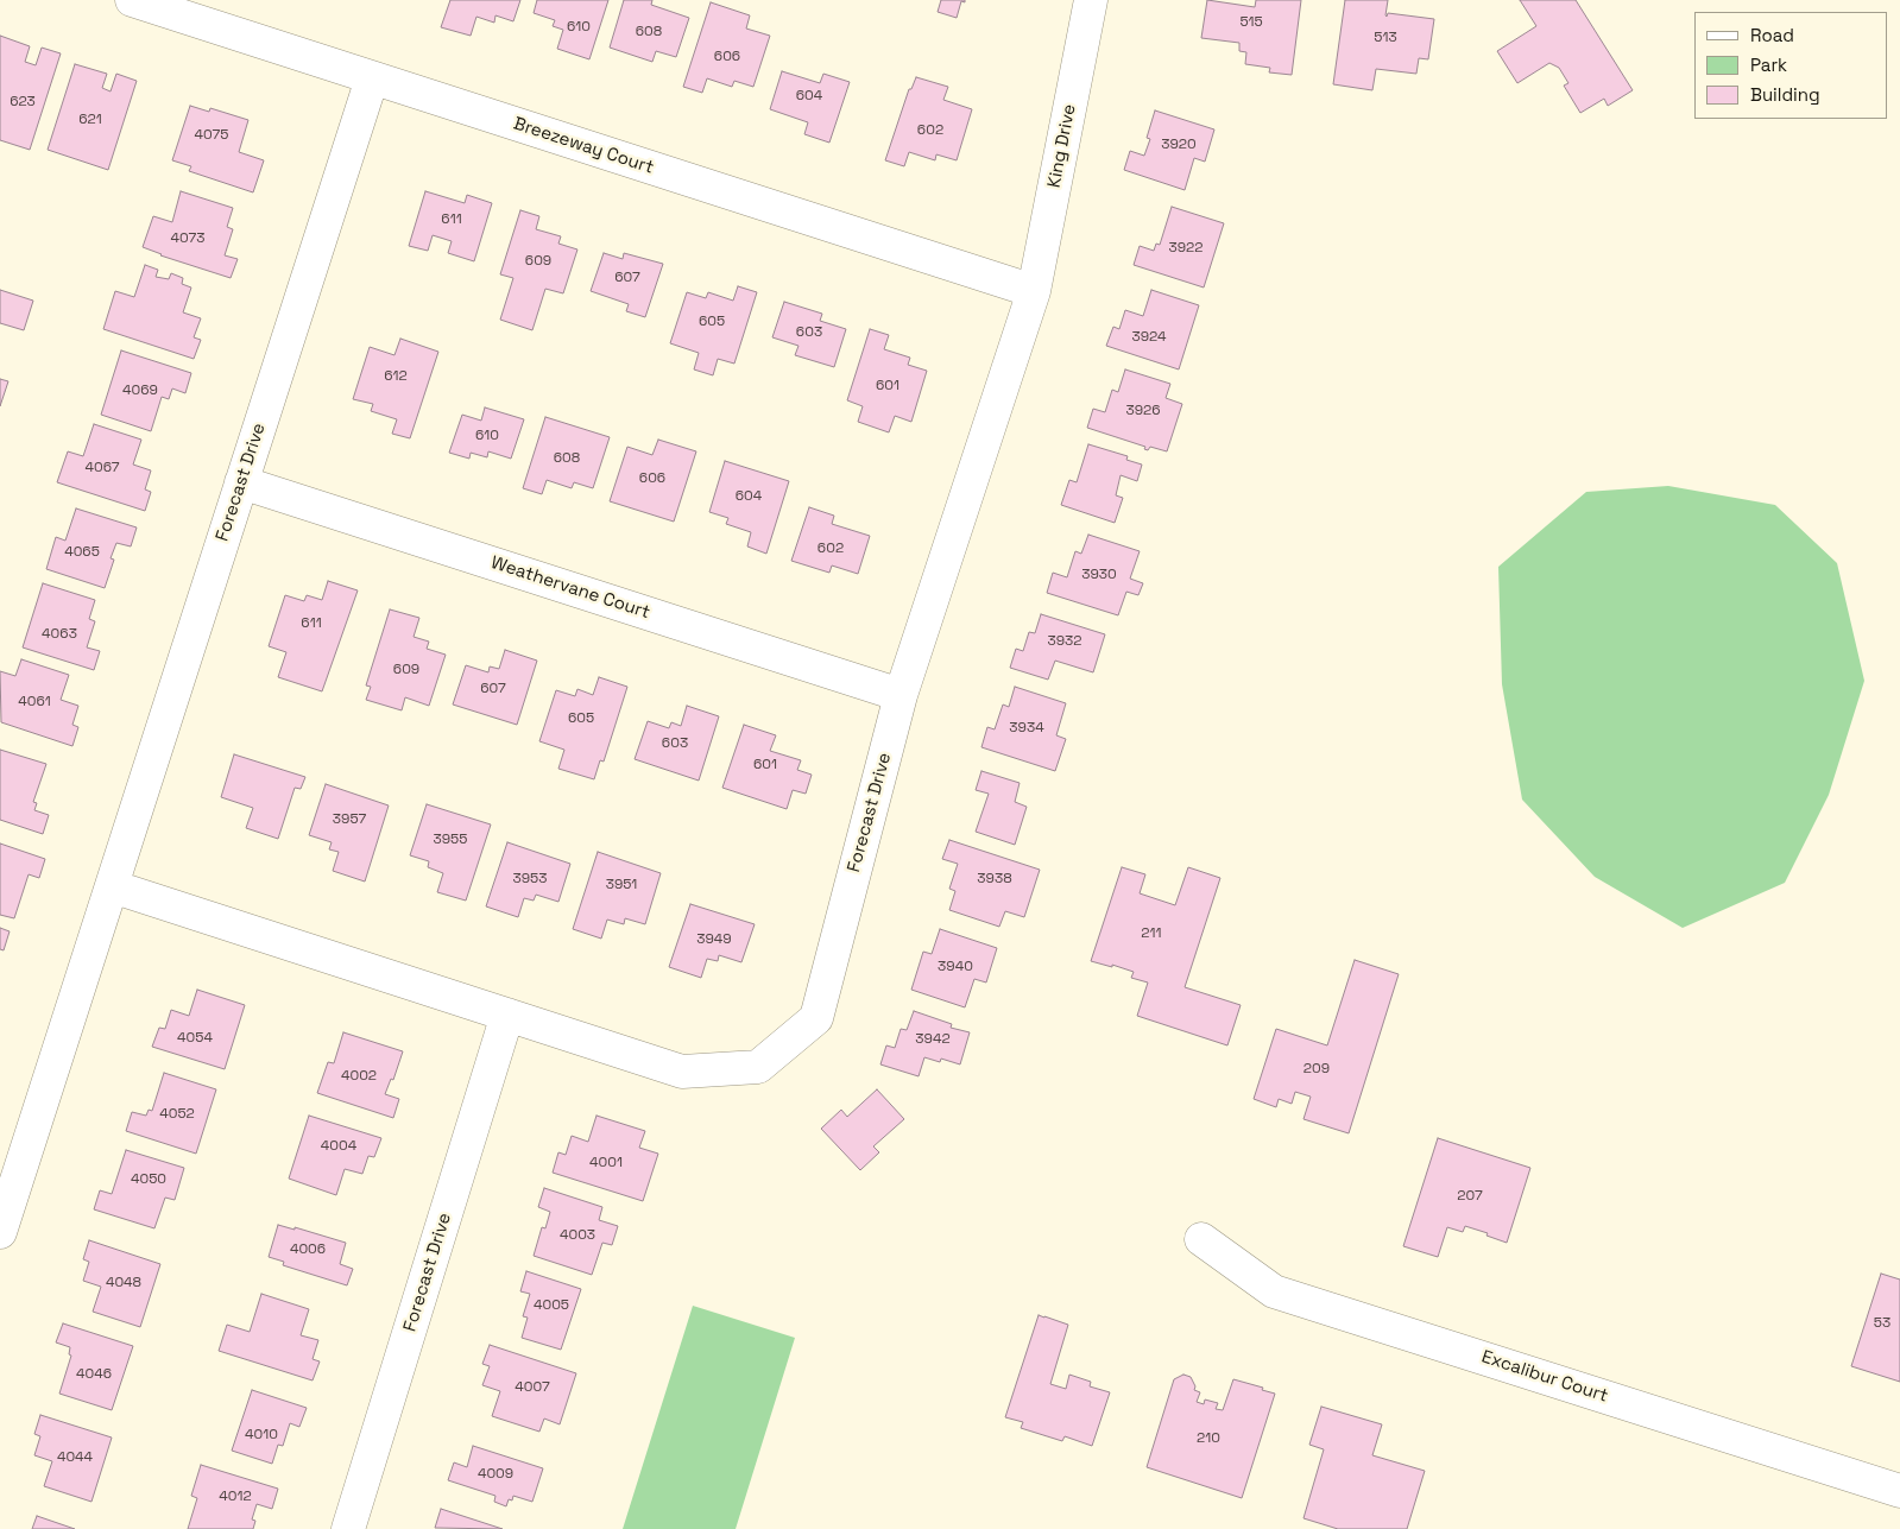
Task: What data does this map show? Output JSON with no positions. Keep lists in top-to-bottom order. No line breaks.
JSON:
{"streets":{"street":["Breezeway Court","King Drive","Forecast Drive","Weathervane Court","Excalibur Court"]},"crossings":[["Breezeway Court","King Drive"],["Breezeway Court","Forecast Drive"],["King Drive","Forecast Drive"],["Forecast Drive","Weathervane Court"]],"house_numbers":["515","610","608","513","606","604","623","621","602","4075","3920","611","4073","3922","609","607","605","603","3924","612","601","4069","3926","610","608","4067","606","604","602","4065","3930","611","4063","3932","609","607","4061","605","3934","603","601","3957","3955","3953","3938","3951","211","3949","3940","4054","3942","209","4002","4052","4004","4001","4050","207","4003","4006","4048","4005","53","4046","4007","4010","210","4044","4009","4012"],"legend":["Road","Park","Building"]}
